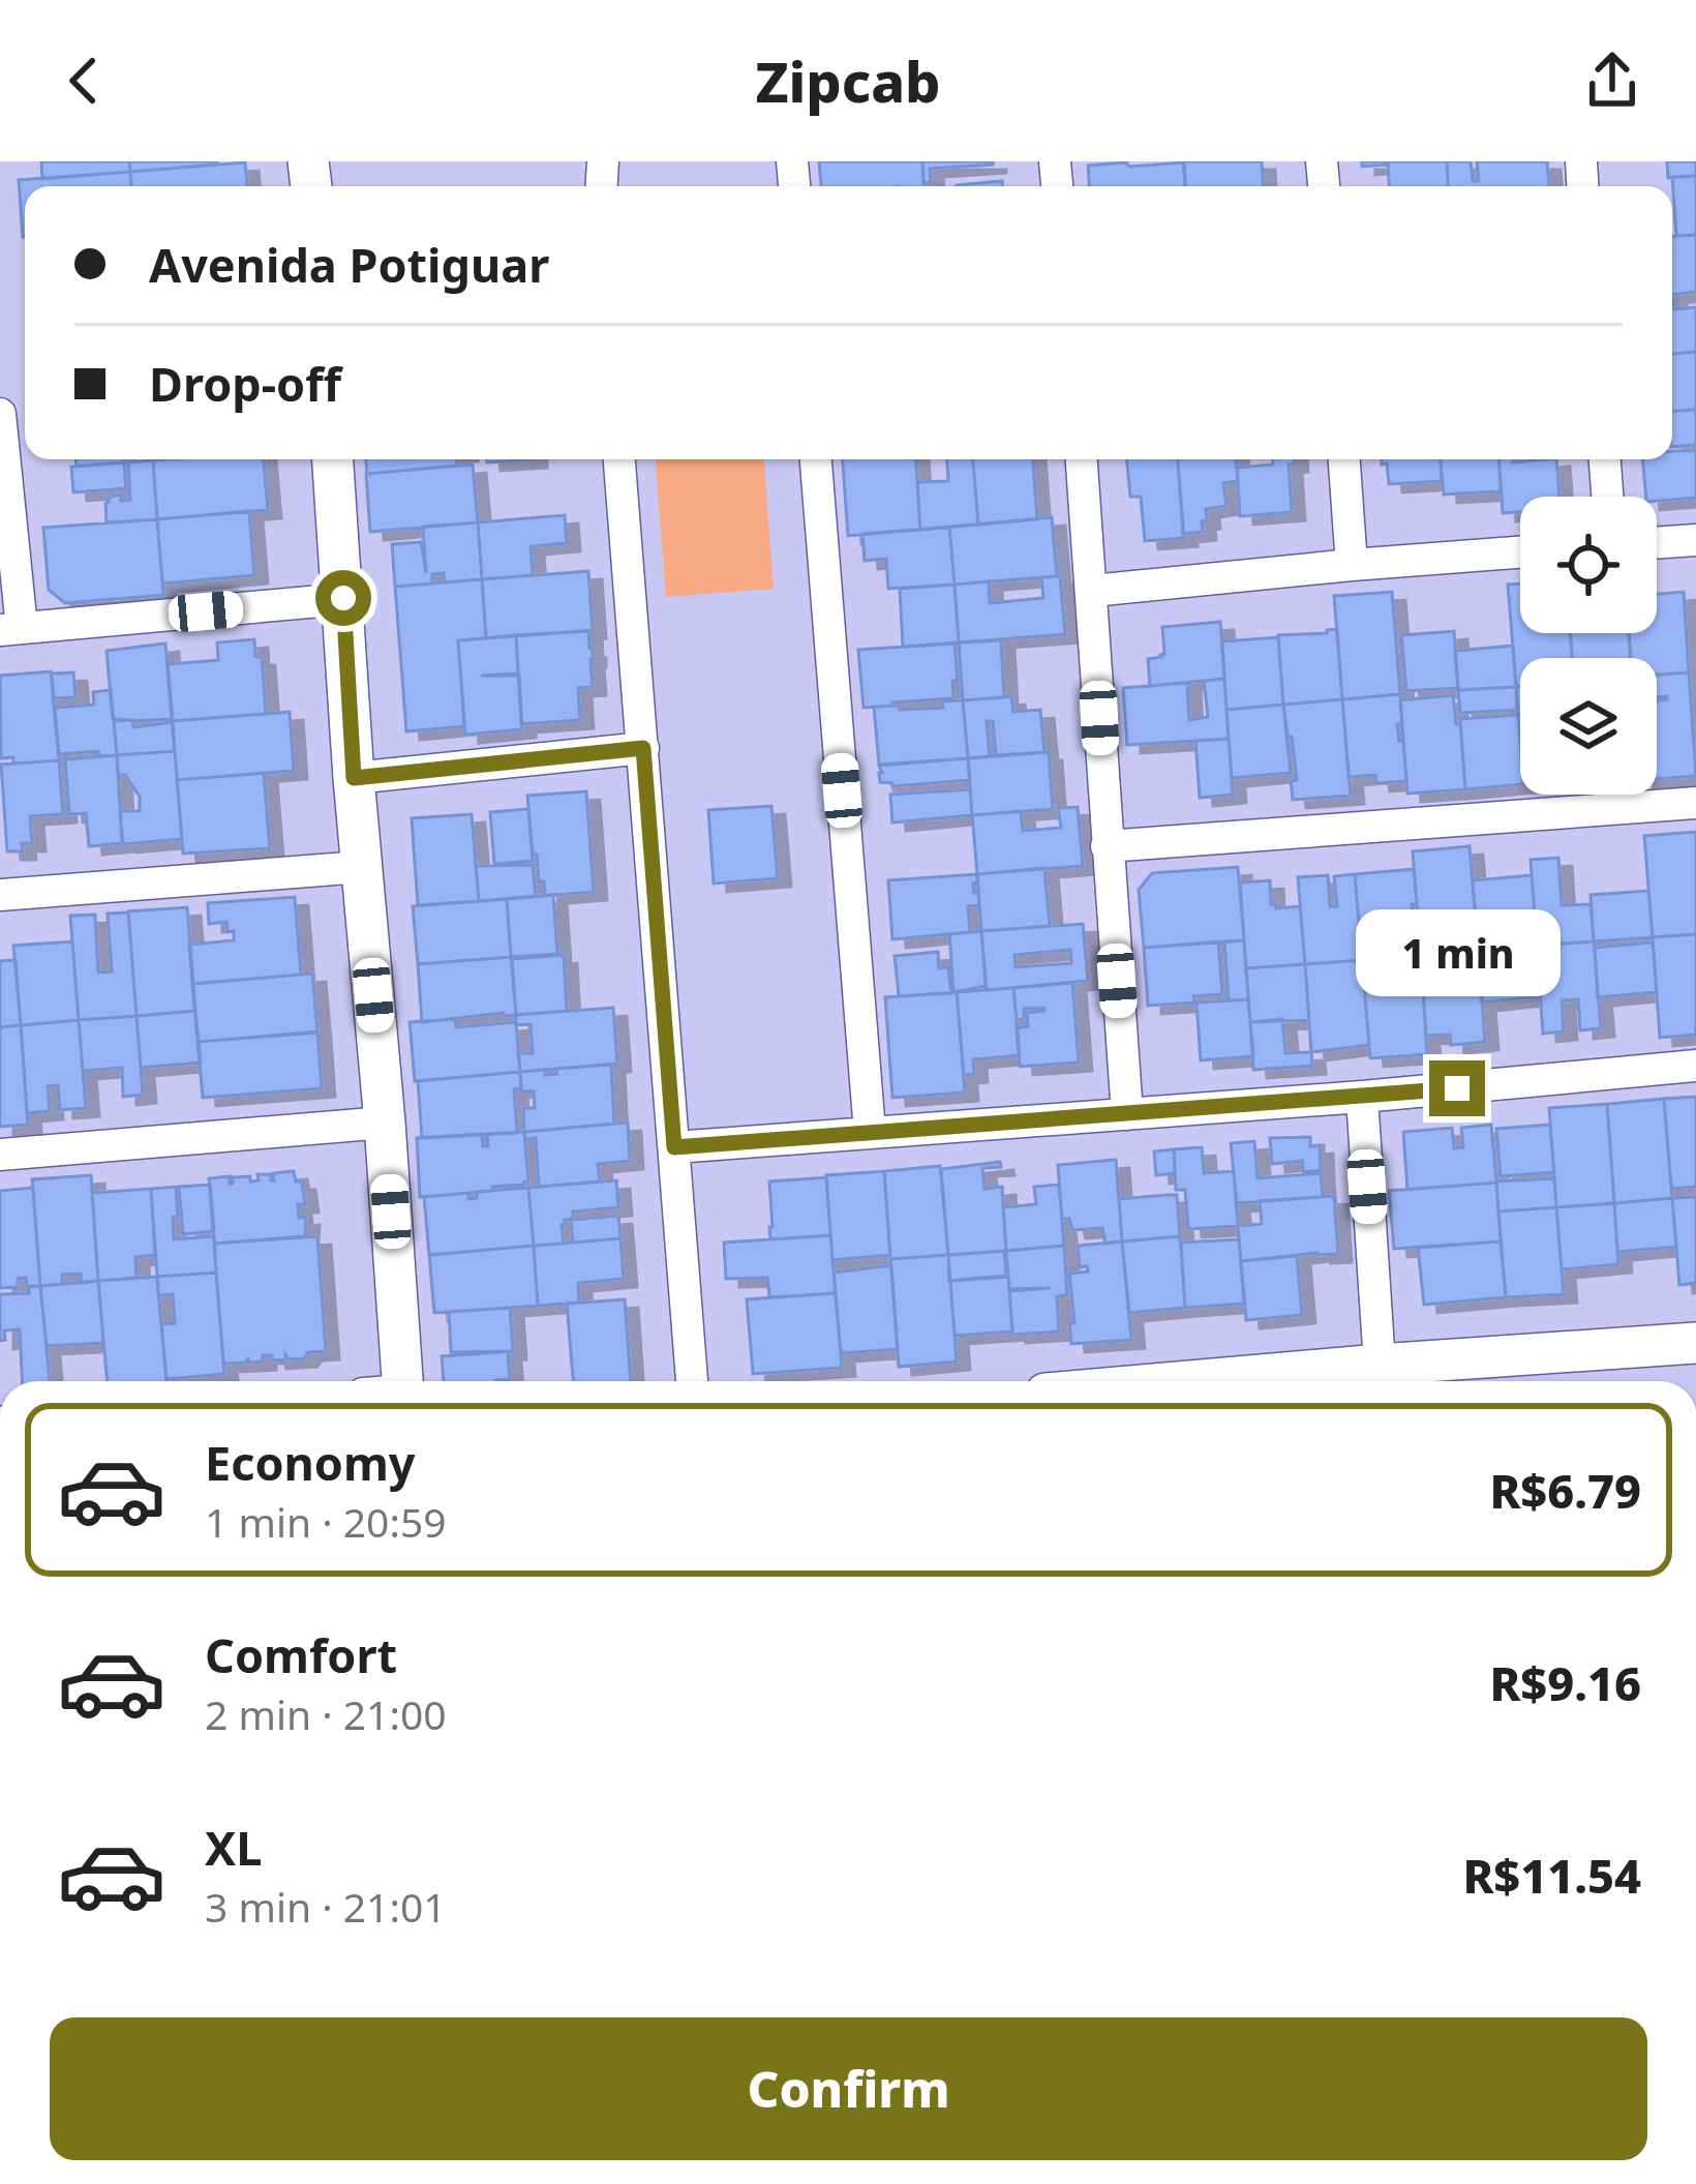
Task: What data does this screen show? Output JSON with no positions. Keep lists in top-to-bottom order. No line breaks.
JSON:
{"page":{"header":"Zipcab","banner":["Avenida Potiguar","Drop-off"],"bubble":"1 min","list":[{"name":"Economy","note":"1 min · 20:59","value":"R$6.79"},{"name":"Comfort","note":"2 min · 21:00","value":"R$9.16"},{"name":"XL","note":"3 min · 21:01","value":"R$11.54"}],"buttons":"Confirm"}}
